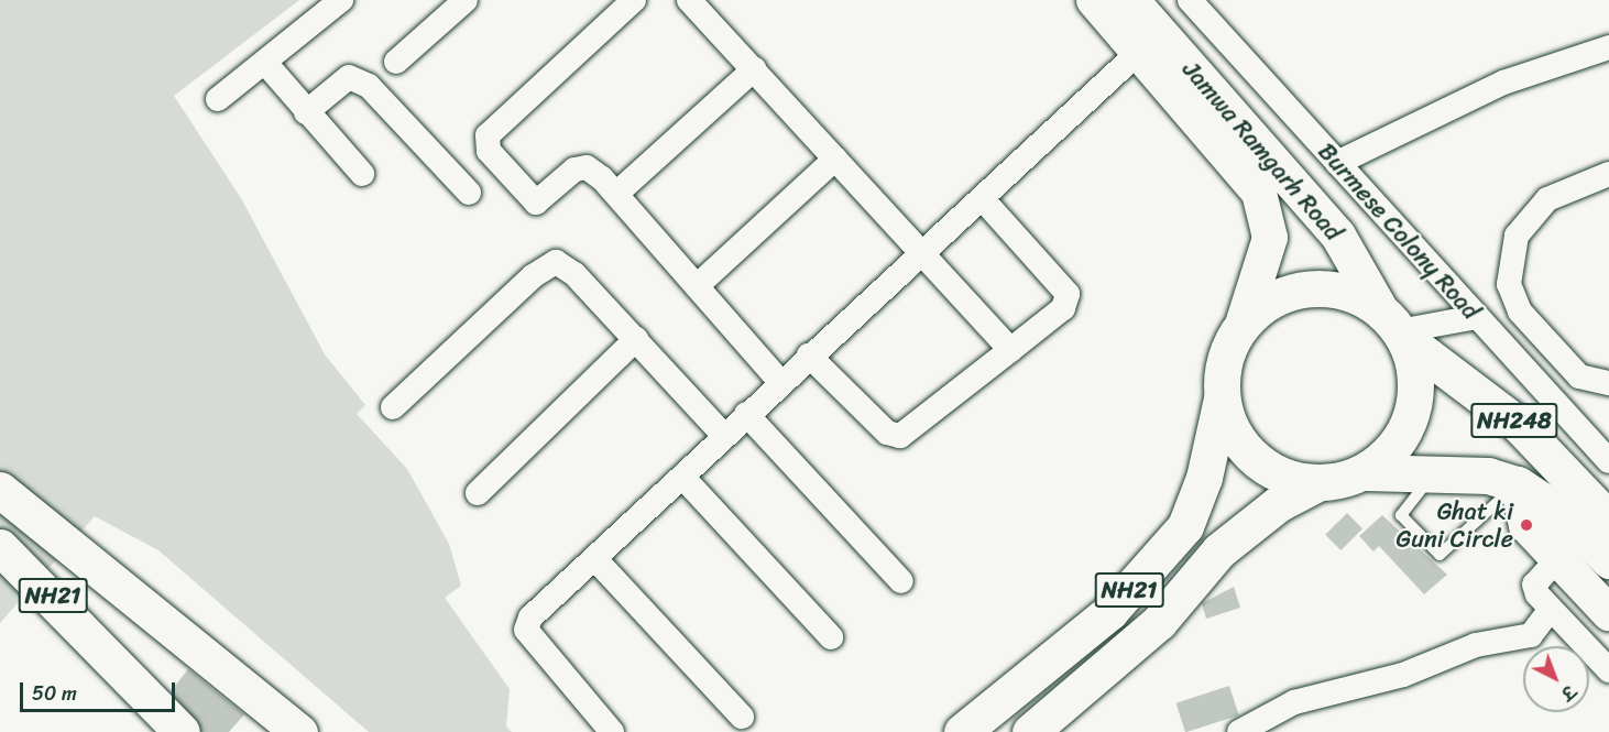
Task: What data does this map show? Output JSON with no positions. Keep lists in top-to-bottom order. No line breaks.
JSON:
{"streets":{"highway":["Jamwa Ramgarh Road","NH248","NH21"],"street":["Burmese Colony Road"]},"crossings":[["Jamwa Ramgarh Road","NH248"],["Jamwa Ramgarh Road","NH21"],["NH248","NH21"]],"places":["Ghat ki Guni Circle"],"scale_bar":"50 m","north":"bottom right"}
